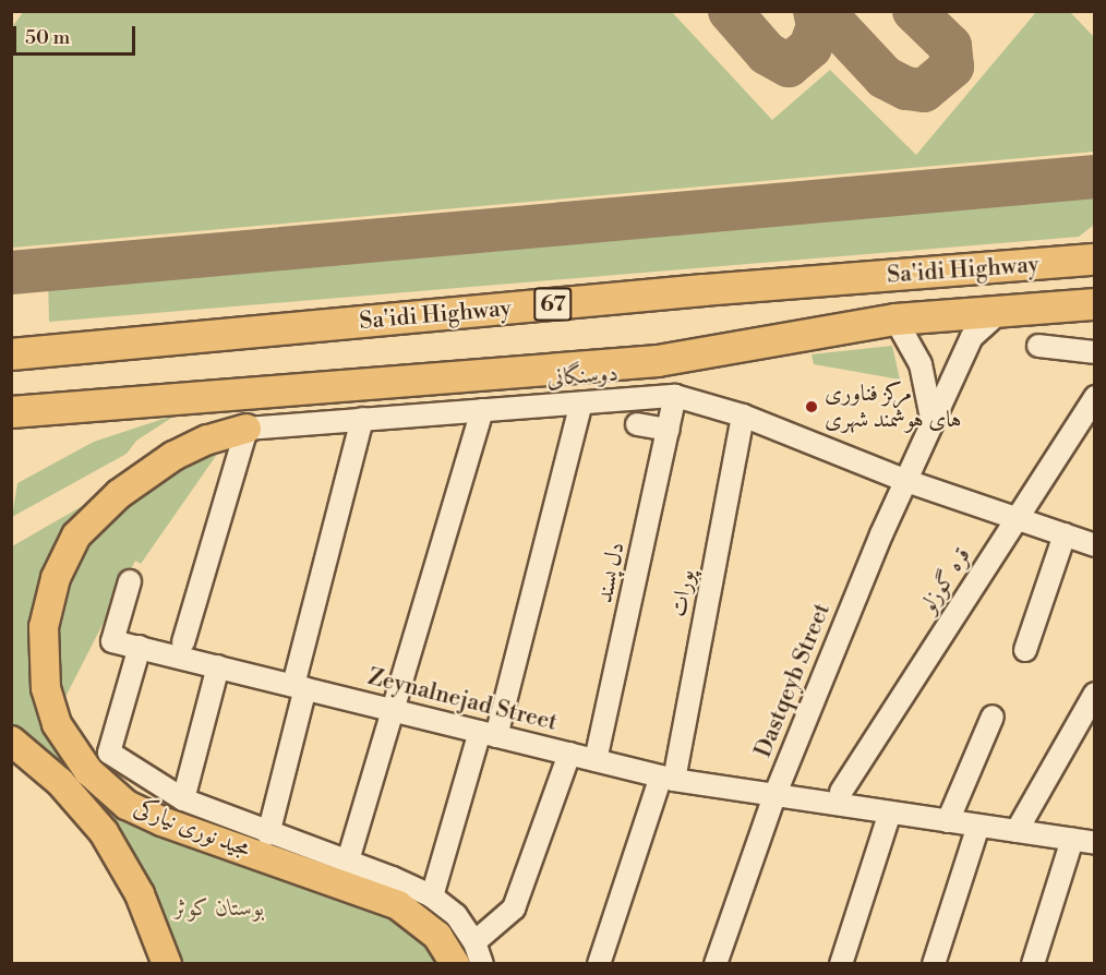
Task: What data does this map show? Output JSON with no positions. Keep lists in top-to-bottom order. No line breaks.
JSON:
{"streets":{"highway":["Sa'idi Highway","67"],"main road":["مجید نوری نیارکی"],"street":["دوسنگانی","دل پسند","قره گوزلو","پورات","Dastqeyb Street","Zeynalnejad Street"]},"crossings":[["Sa'idi Highway","Dastqeyb Street"],["دوسنگانی","دل پسند"],["دوسنگانی","قره گوزلو"],["دوسنگانی","پورات"],["دوسنگانی","Dastqeyb Street"],["دوسنگانی","مجید نوری نیارکی"],["دل پسند","Zeynalnejad Street"],["پورات","Zeynalnejad Street"],["Dastqeyb Street","Zeynalnejad Street"]],"parks":["بوستان کوثر"],"places":["مرکز فناوری های هوشمند شهری"],"scale_bar":"50 m"}
